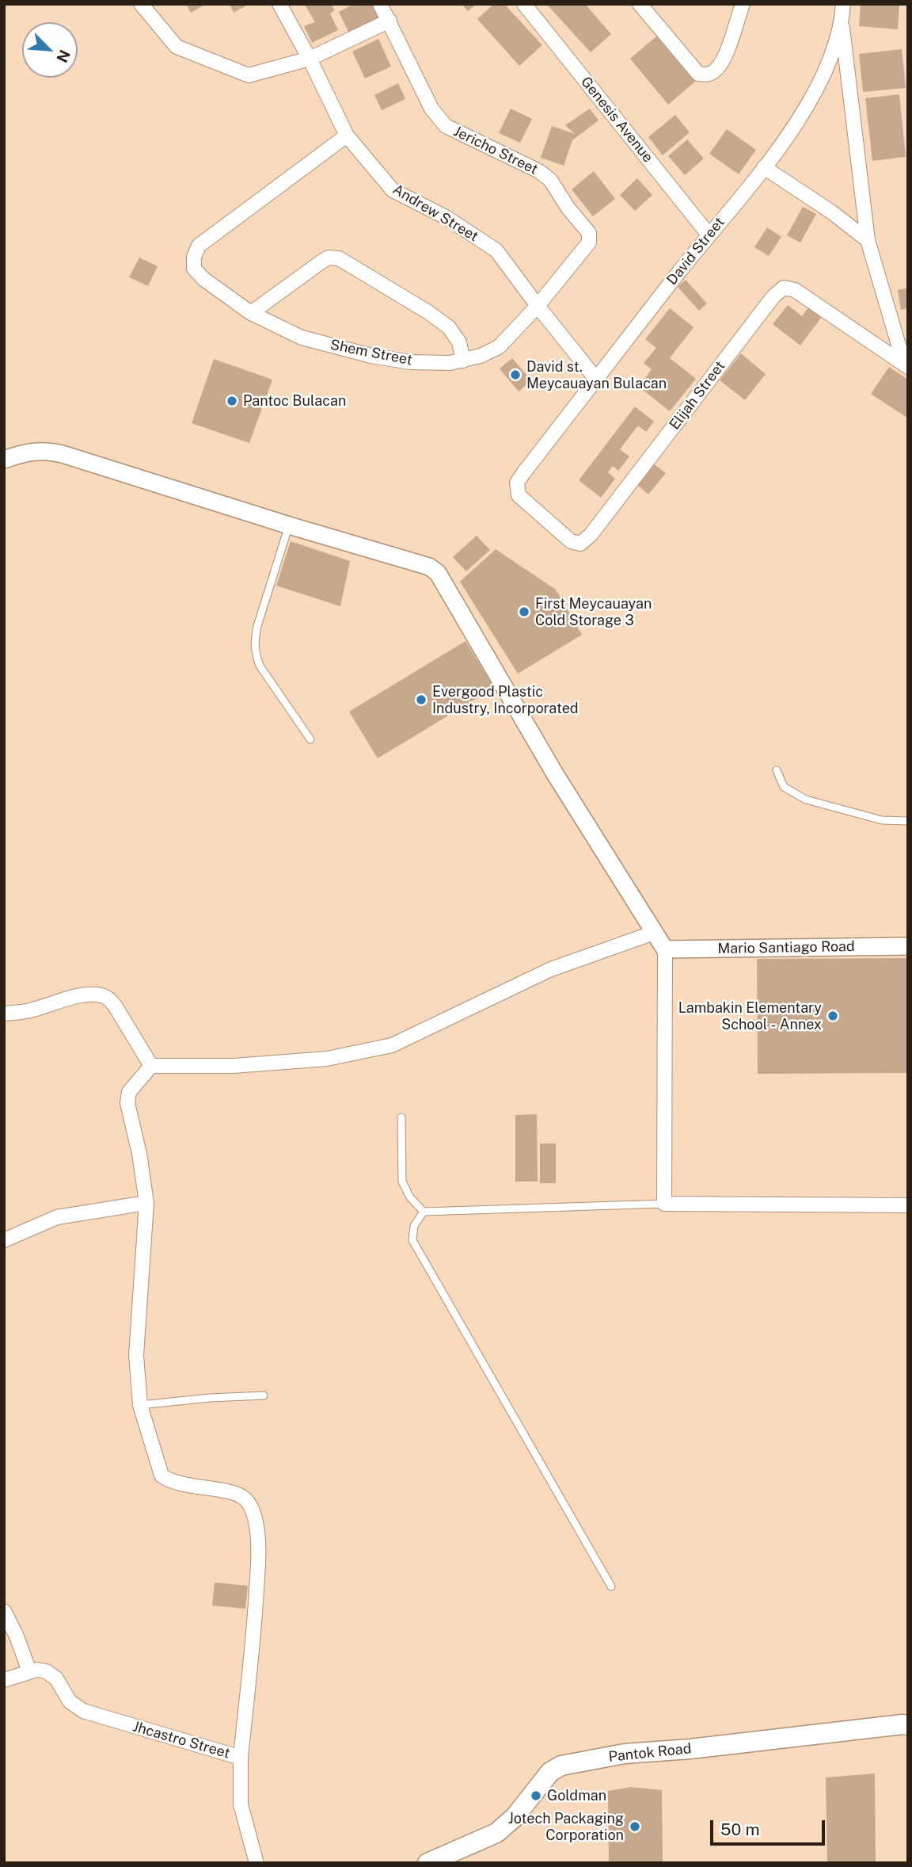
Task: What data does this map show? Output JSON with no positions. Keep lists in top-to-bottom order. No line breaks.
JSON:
{"streets":{"main road":["Pantok Road"],"street":["Genesis Avenue","Jericho Street","Andrew Street","David Street","Shem Street","Elijah Street","Mario Santiago Road","Jhcastro Street"]},"crossings":[["Genesis Avenue","David Street"],["Jericho Street","Shem Street"],["Andrew Street","David Street"],["Andrew Street","Shem Street"],["David Street","Elijah Street"]],"places":["David st. Meycauayan Bulacan","Pantoc Bulacan","First Meycauayan Cold Storage 3","Evergood Plastic Industry, Incorporated","Lambakin Elementary School - Annex","Goldman","Jotech Packaging Corporation"],"scale_bar":"50 m","north":"bottom right"}
